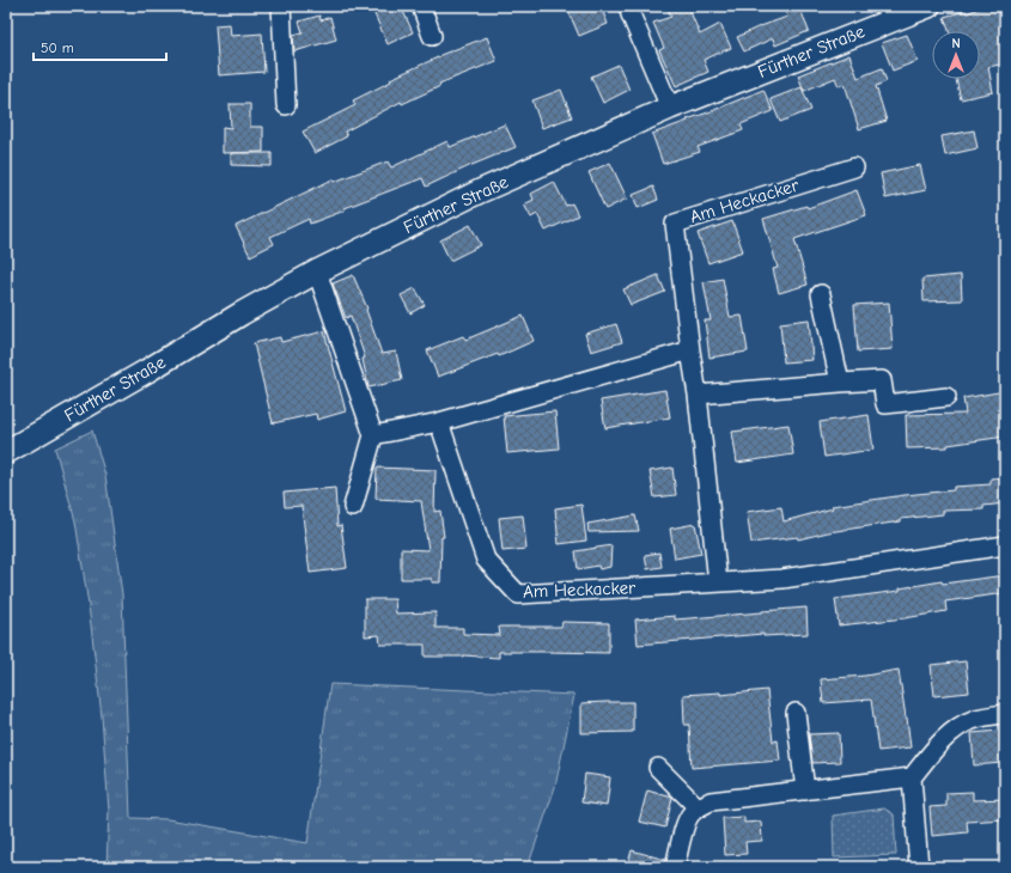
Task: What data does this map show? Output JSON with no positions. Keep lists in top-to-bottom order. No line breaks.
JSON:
{"streets":{"street":["Fürther Straße","Am Heckacker"]},"scale_bar":"50 m","north":"top"}
